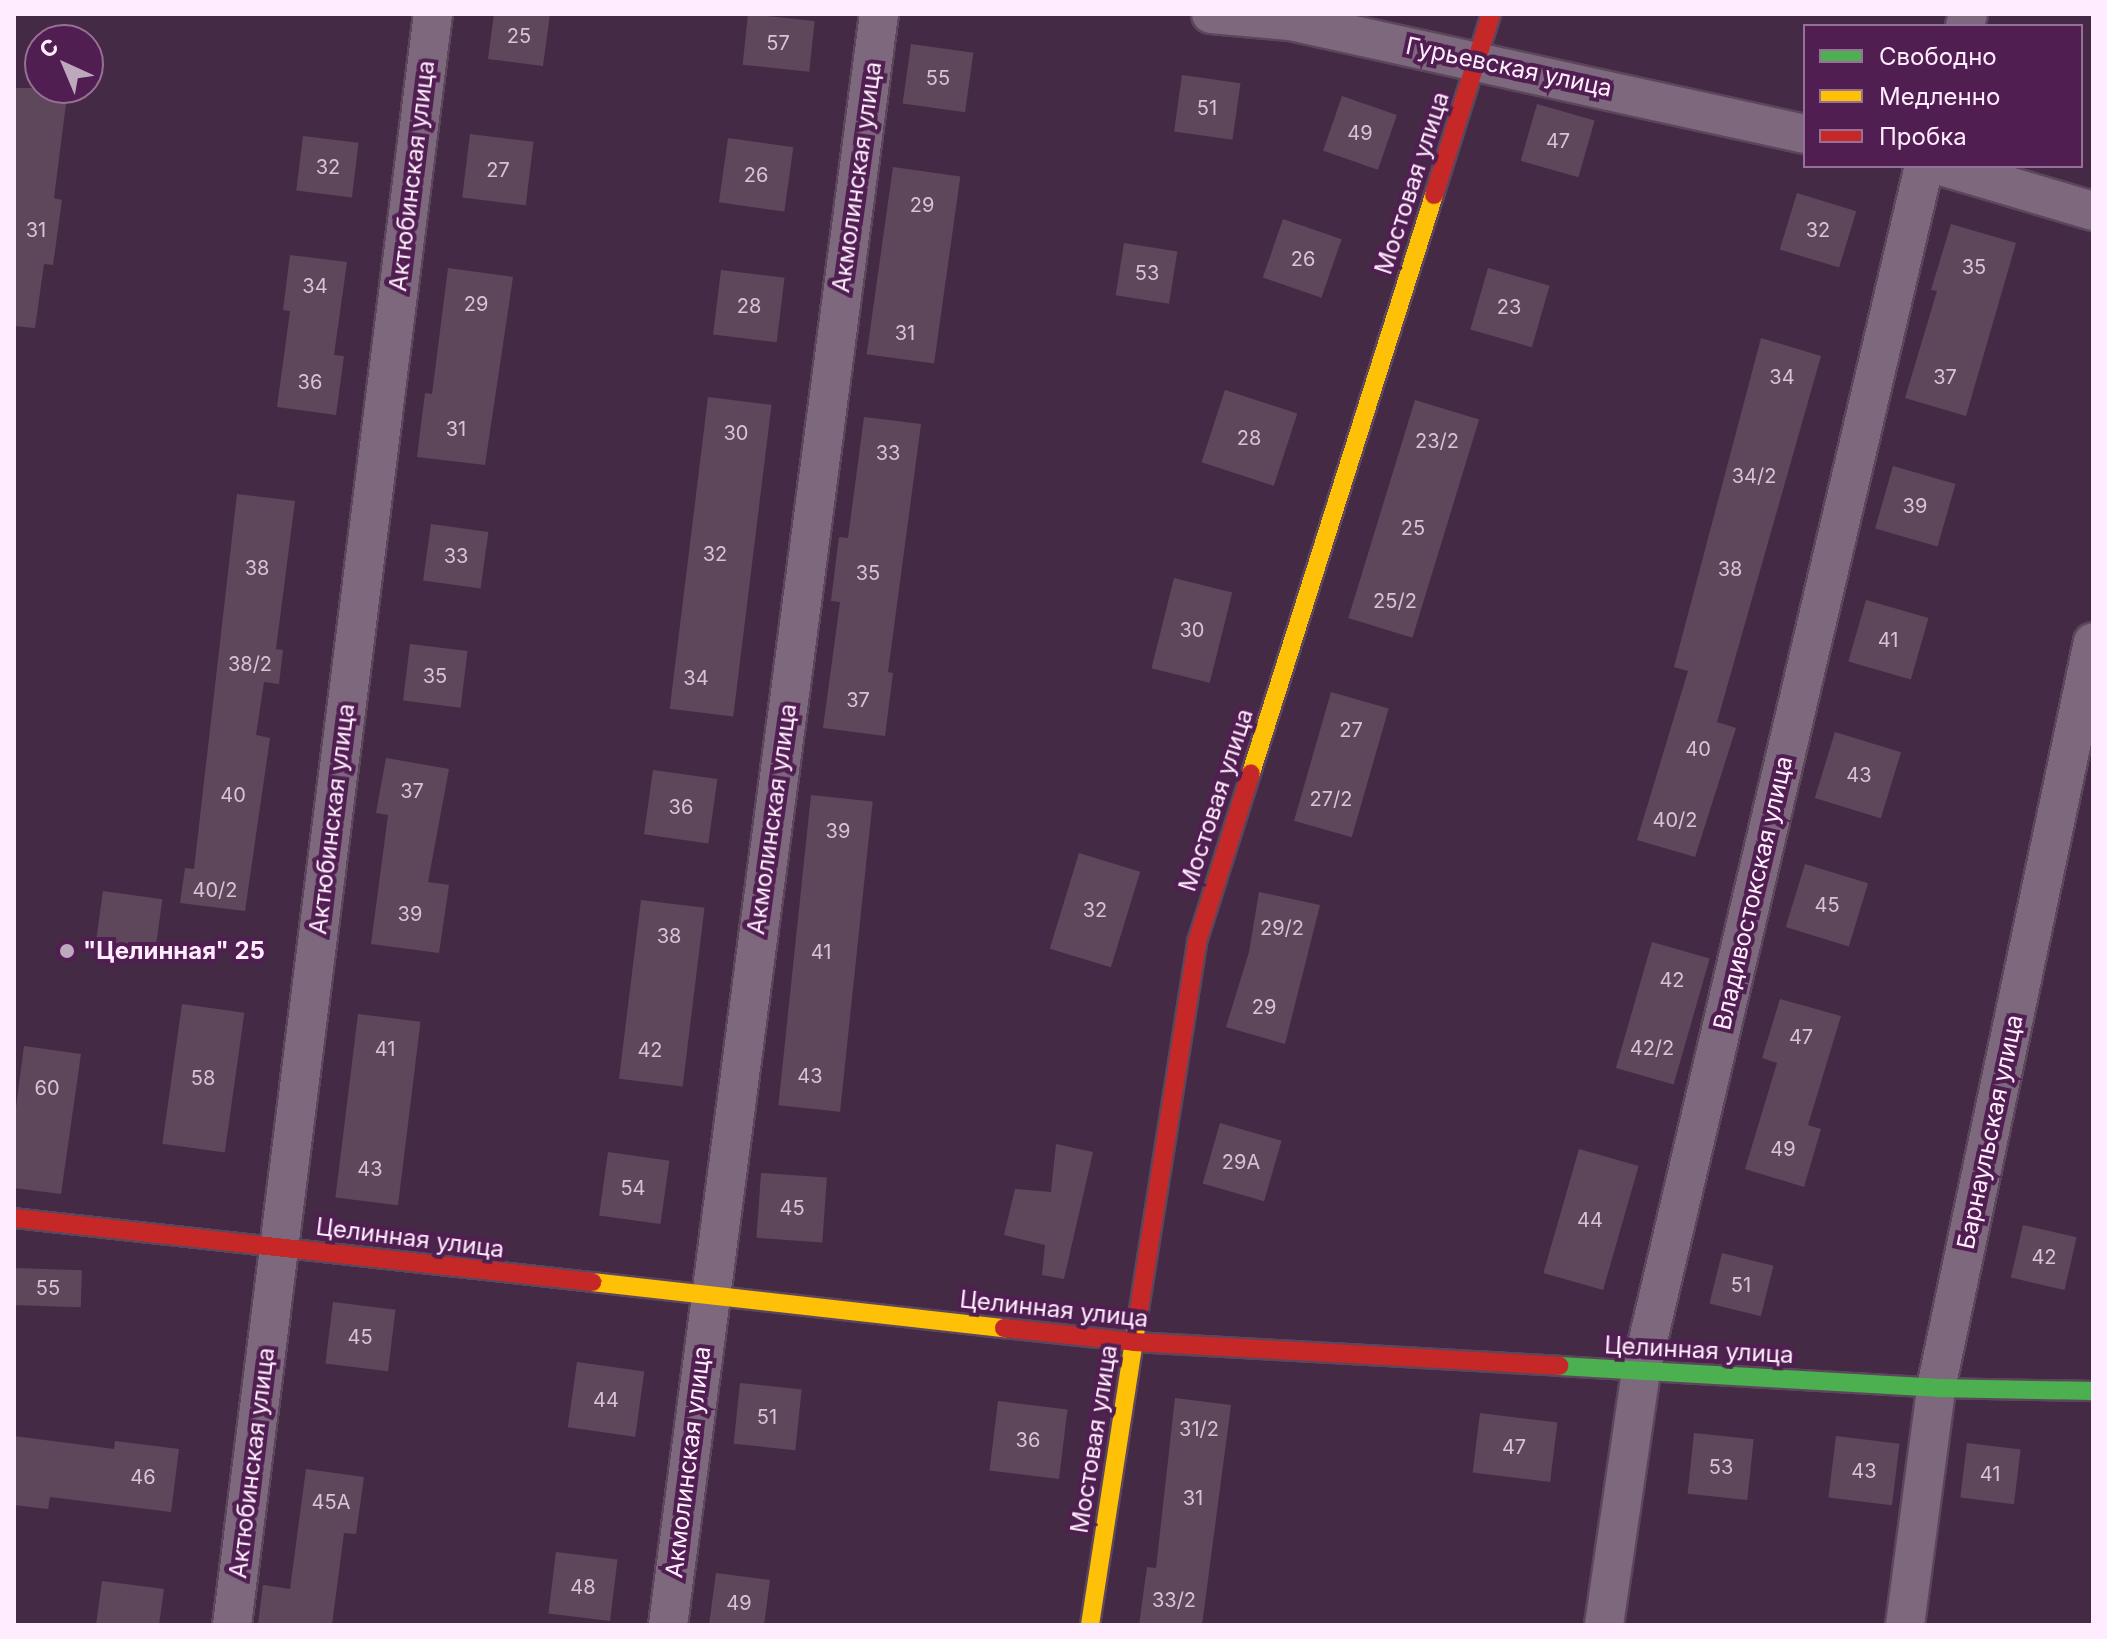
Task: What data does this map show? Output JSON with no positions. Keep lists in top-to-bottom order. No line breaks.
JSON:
{"streets":{"street":["Гурьевская улица","Актюбинская улица","Акмолинская улица","Мостовая улица","Владивостокская улица","Барнаульская улица","Целинная улица"]},"crossings":[["Гурьевская улица","Мостовая улица"],["Актюбинская улица","Целинная улица"],["Акмолинская улица","Целинная улица"],["Мостовая улица","Целинная улица"],["Владивостокская улица","Целинная улица"],["Барнаульская улица","Целинная улица"]],"places":["\"Целинная\" 25"],"house_numbers":["25","57","55","51","49","47","32","27","26","29","31","32","26","35","53","34","29","28","23","31","34","37","36","31","30","28","23/2","33","34/2","39","25","32","33","38","38","35","25/2","30","41","38/2","35","34","37","27","40","43","37","40","27/2","36","40/2","39","40/2","45","32","39","29/2","38","41","42","29","47","42/2","41","42","43","58","60","49","29А","43","54","45","44","42","51","55","45","44","51","31/2","36","47","53","43","41","46","31","45А","48","33/2","49"],"legend":["Свободно","Медленно","Пробка"],"north":"top left"}
